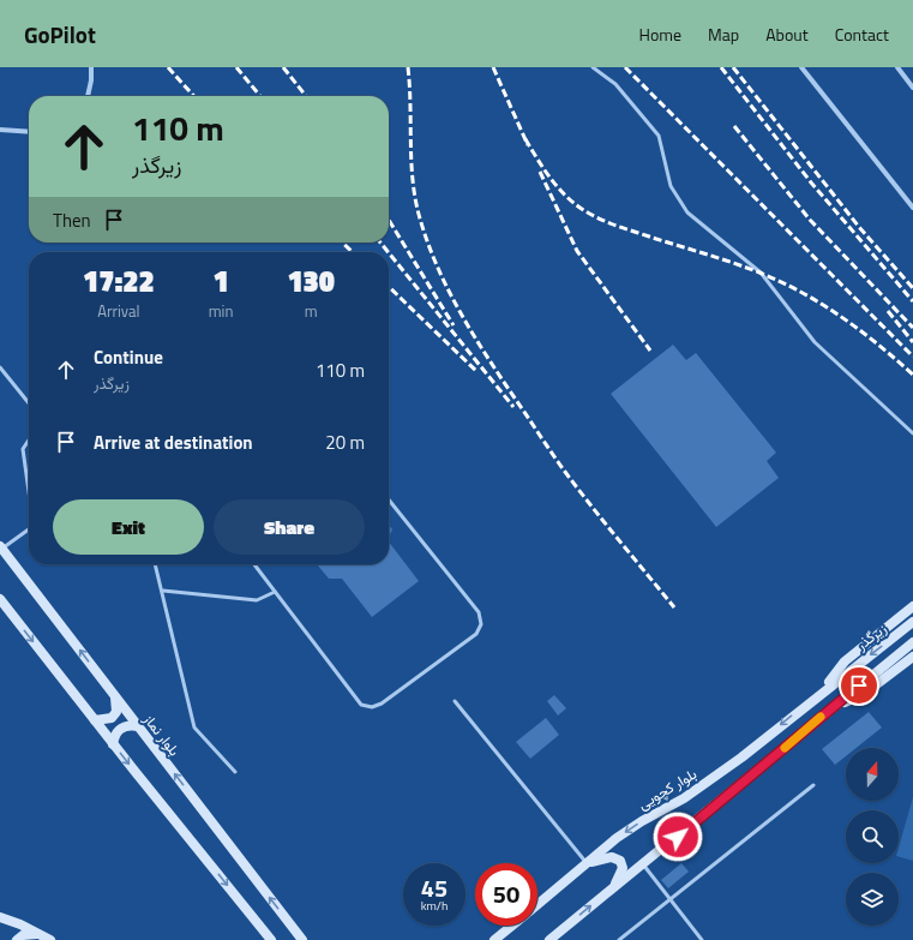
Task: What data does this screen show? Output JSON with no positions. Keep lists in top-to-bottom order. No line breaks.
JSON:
{"streets":{"main road":["زیرگذر","بلوار نماز","بلوار کچویی"]},"crossings":[["زیرگذر","بلوار کچویی"]],"north":"top","page":{"header":"GoPilot","nav":["Home","Map","About","Contact"],"turn":["110 m","زیرگذر"],"then":"Then","eta":["17:22","Arrival","1","min","130","m"],"list":[{"name":"Continue","note":"زیرگذر","value":"110 m"},{"name":"Arrive at destination","value":"20 m"}],"buttons":["Exit","Share"],"speed":"45 km/h","limit":"50"}}
